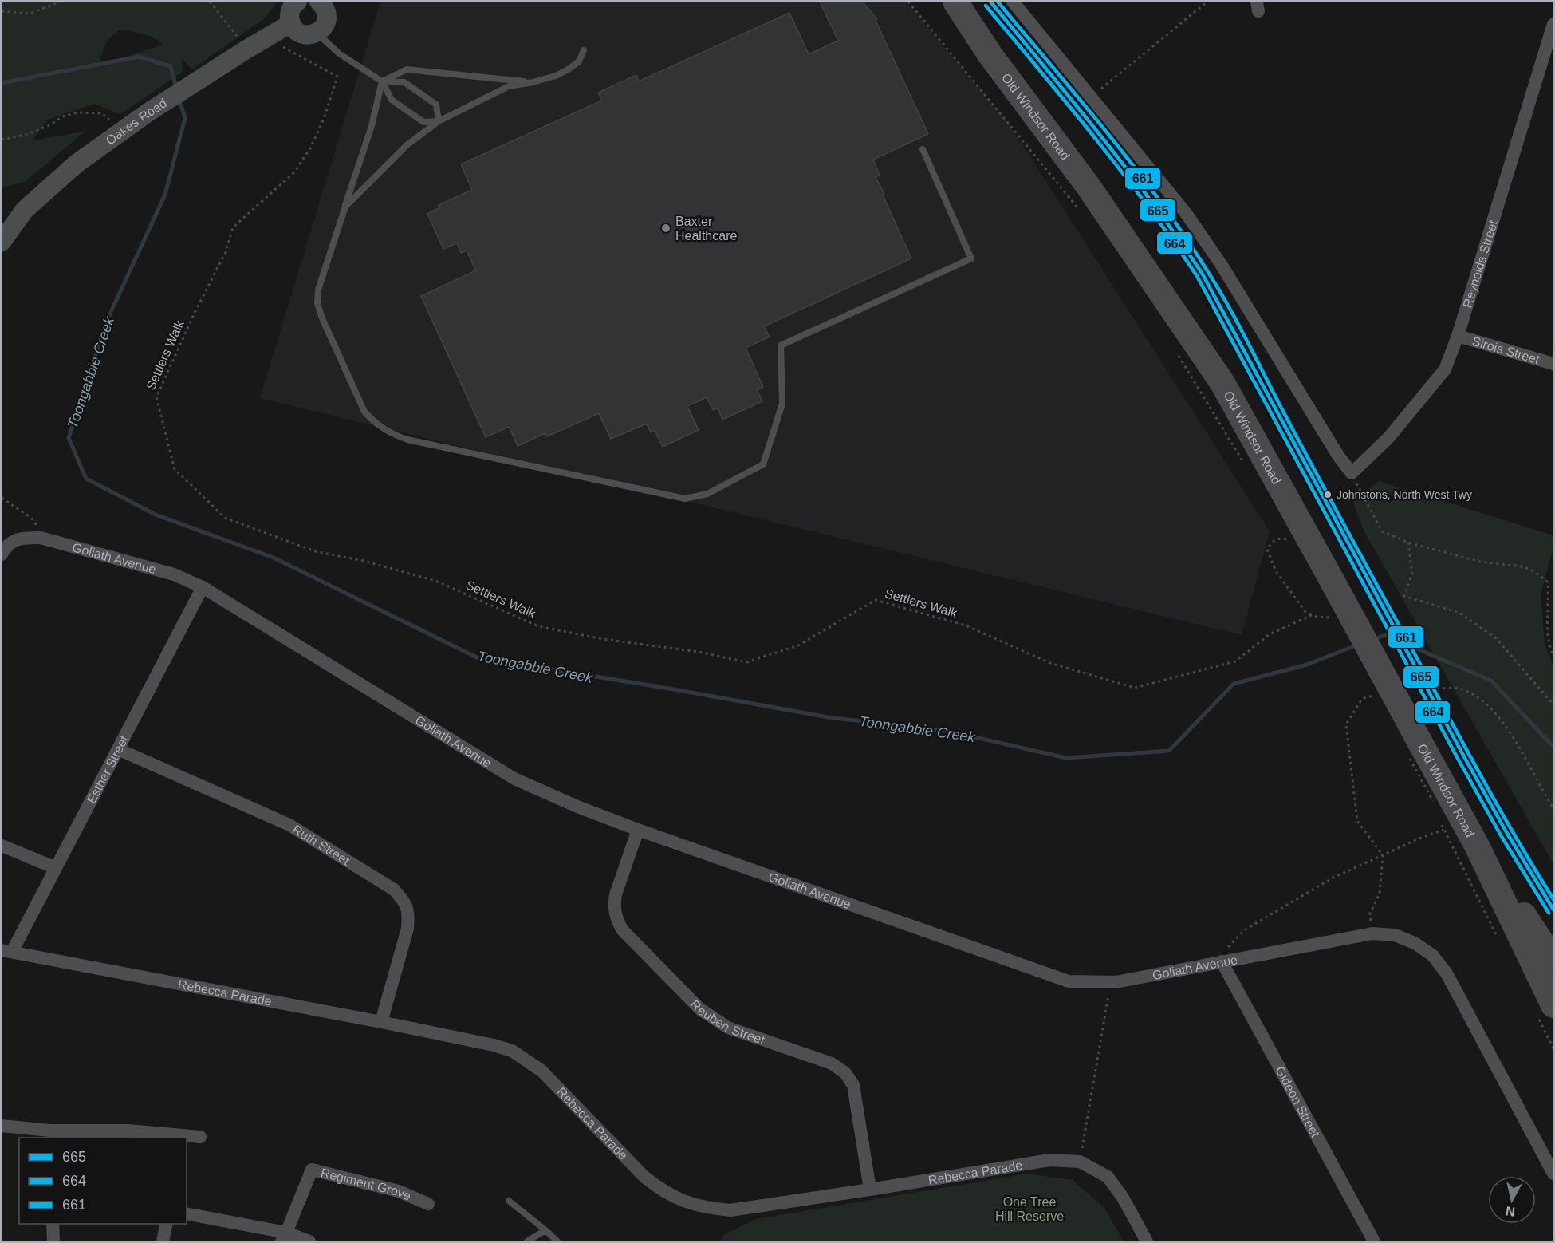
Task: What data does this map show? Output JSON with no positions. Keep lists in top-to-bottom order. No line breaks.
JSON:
{"streets":{"highway":["Old Windsor Road"],"street":["Oakes Road","Reynolds Street","Sirois Street","Goliath Avenue","Esther Street","Ruth Street","Rebecca Parade","Reuben Street","Gideon Street","Regiment Grove"],"path":["Settlers Walk"]},"crossings":[["Reynolds Street","Sirois Street"],["Goliath Avenue","Esther Street"],["Goliath Avenue","Reuben Street"],["Goliath Avenue","Gideon Street"],["Esther Street","Ruth Street"],["Esther Street","Rebecca Parade"],["Ruth Street","Rebecca Parade"],["Rebecca Parade","Reuben Street"]],"water":["Toongabbie Creek"],"parks":["One Tree Hill Reserve"],"places":["Baxter Healthcare","Johnstons, North West Twy"],"lines":["transit line 665","transit line 661","transit line 664"],"legend":["665","664","661"],"north":"bottom"}
